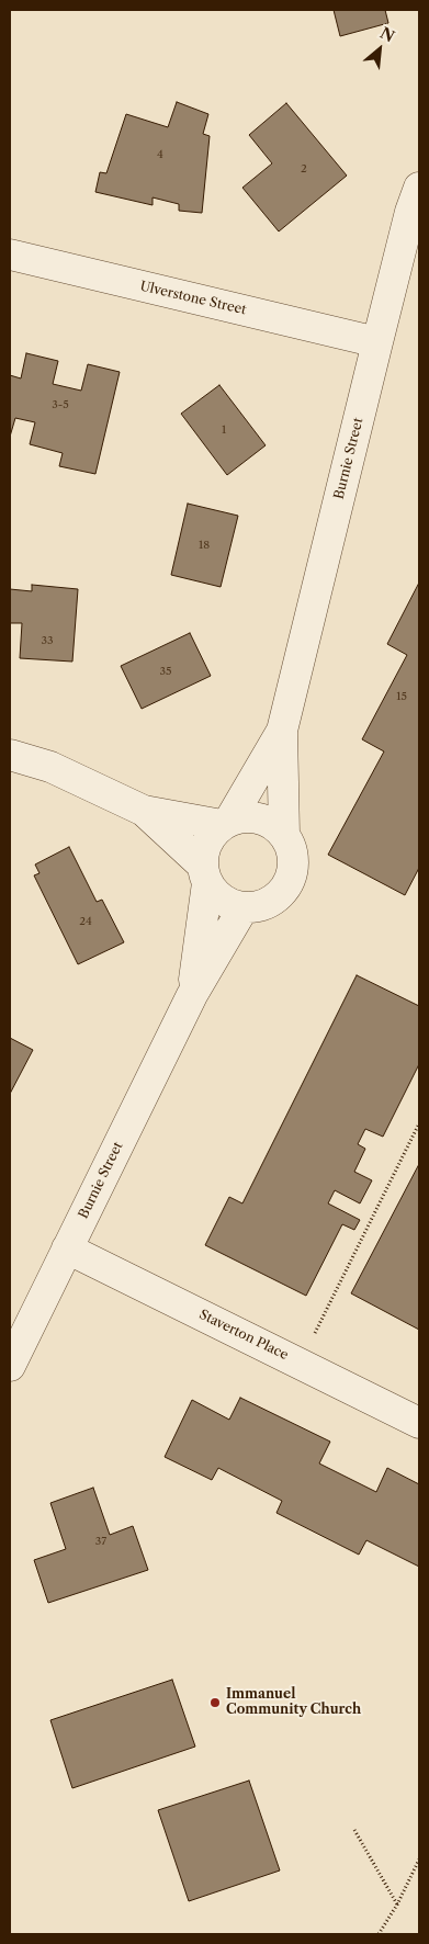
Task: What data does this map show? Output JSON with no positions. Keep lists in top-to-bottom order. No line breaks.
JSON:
{"streets":{"street":["Ulverstone Street","Burnie Street","Staverton Place"]},"crossings":[["Ulverstone Street","Burnie Street"],["Burnie Street","Staverton Place"]],"places":["Immanuel Community Church"],"house_numbers":["4","2","3-5","1","18","33","35","15","24","37"],"north":"top right"}
